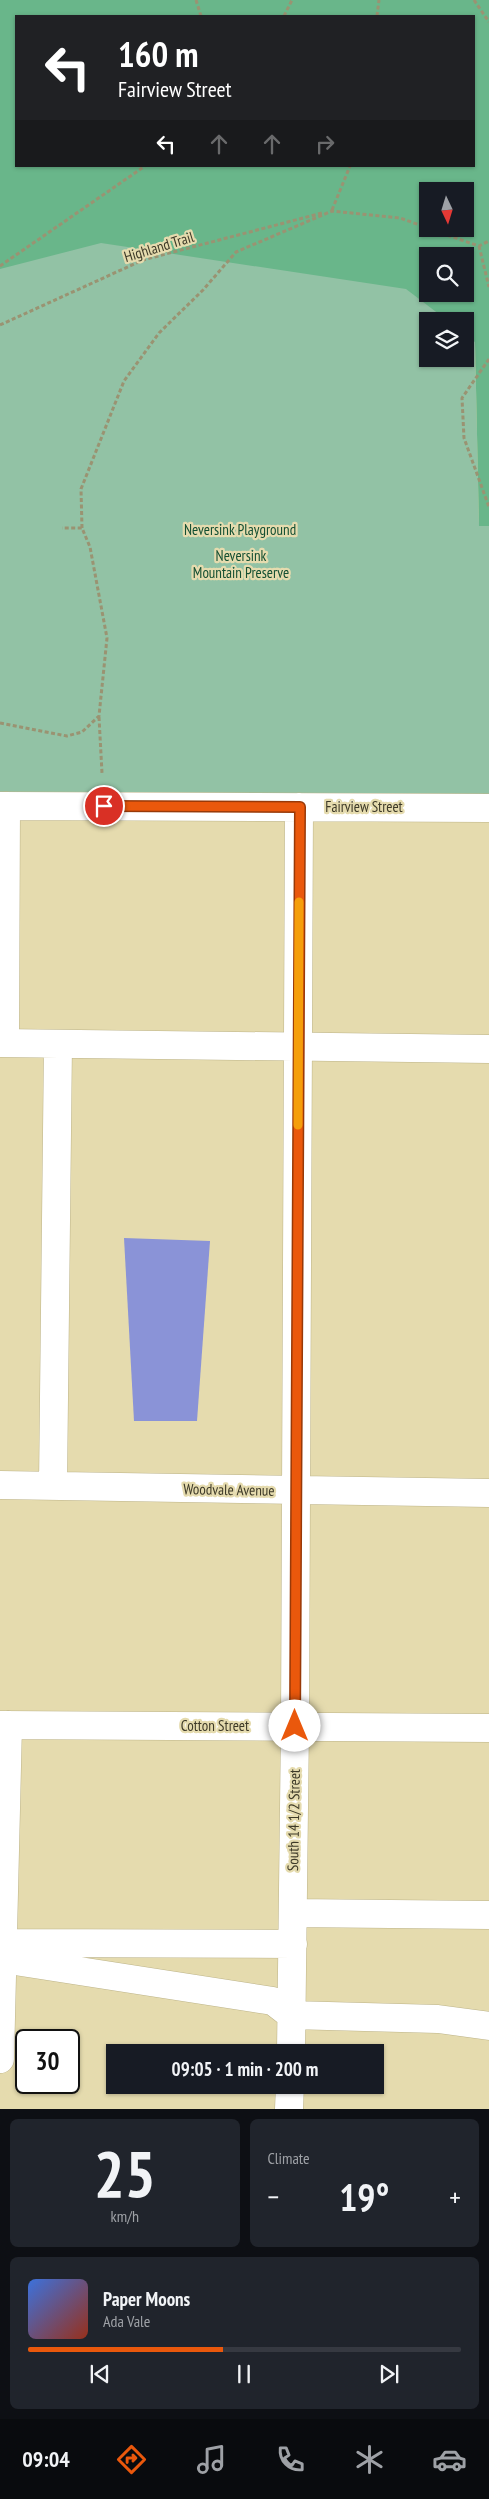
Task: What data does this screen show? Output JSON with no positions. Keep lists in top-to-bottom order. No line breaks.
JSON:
{"streets":{"street":["Fairview Street","Woodvale Avenue","Cotton Street","South 14 1/2 Street"],"path":["Highland Trail"]},"crossings":[["Fairview Street","South 14 1/2 Street"],["Woodvale Avenue","South 14 1/2 Street"],["Cotton Street","South 14 1/2 Street"]],"parks":["Neversink Playground","Neversink Mountain Preserve"],"north":"bottom","page":{"turn":["160 m","Fairview Street"],"limit":"30","trip":"09:05 · 1 min · 200 m","tile":[["25","km/h"],"Climate"],"heat":["−","19°","+"],"song":["Paper Moons","Ada Vale"],"tabs":"09:04"}}
